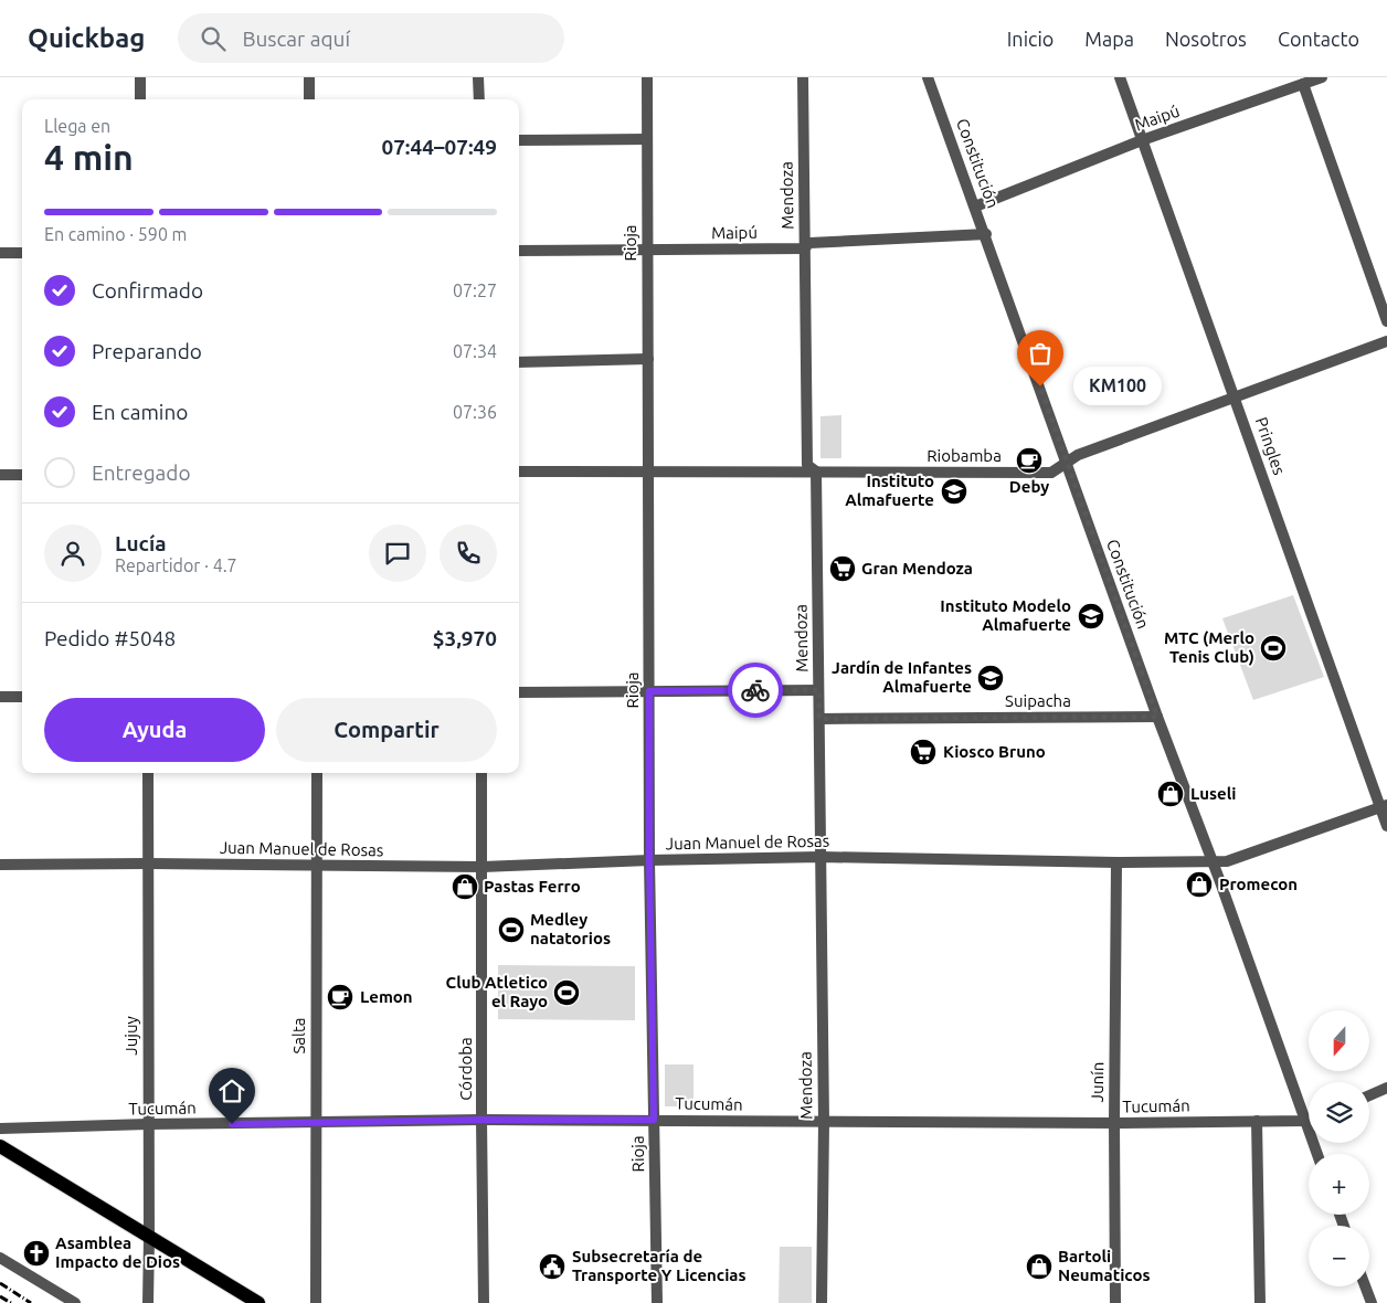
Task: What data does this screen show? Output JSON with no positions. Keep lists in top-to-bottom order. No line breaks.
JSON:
{"streets":{"street":["Maipú","Constitución","Mendoza","Rioja","Pringles","Riobamba","Suipacha","Juan Manuel de Rosas","Jujuy","Salta","Córdoba","Junín","Tucumán"]},"crossings":[["Maipú","Constitución"],["Maipú","Mendoza"],["Maipú","Rioja"],["Maipú","Pringles"],["Constitución","Riobamba"],["Constitución","Suipacha"],["Constitución","Juan Manuel de Rosas"],["Constitución","Tucumán"],["Mendoza","Riobamba"],["Mendoza","Suipacha"],["Mendoza","Juan Manuel de Rosas"],["Mendoza","Tucumán"],["Rioja","Riobamba"],["Rioja","Juan Manuel de Rosas"],["Rioja","Tucumán"],["Pringles","Riobamba"],["Pringles","Juan Manuel de Rosas"],["Juan Manuel de Rosas","Jujuy"],["Juan Manuel de Rosas","Salta"],["Juan Manuel de Rosas","Córdoba"],["Juan Manuel de Rosas","Junín"],["Jujuy","Tucumán"],["Salta","Tucumán"],["Córdoba","Tucumán"],["Junín","Tucumán"]],"places":{"other":["KM100"],"cafe":["Deby","Lemon"],"school or university":["Instituto Almafuerte","Instituto Modelo Almafuerte","Jardín de Infantes Almafuerte"],"supermarket":["Gran Mendoza","Kiosco Bruno"],"sports":["MTC (Merlo Tenis Club)","Medley natatorios","Club Atletico el Rayo"],"shop":["Luseli","Promecon","Pastas Ferro","Bartoli Neumaticos"],"church":["Asamblea Impacto de Dios"],"public building":["Subsecretaría de Transporte Y Licencias"]},"north":"bottom","page":{"header":"Quickbag","search":"Buscar aquí","nav":["Inicio","Mapa","Nosotros","Contacto"],"heading":["4 min","Llega en","07:44–07:49"],"panel":["Lucía","Repartidor · 4.7","Pedido #5048","$3,970"],"bar":"En camino · 590 m","list":[["Confirmado","07:27"],["Preparando","07:34"],["En camino","07:36"],"Entregado"],"bubble":"KM100","buttons":["Ayuda","Compartir"],"map_buttons":["+","−"]}}
